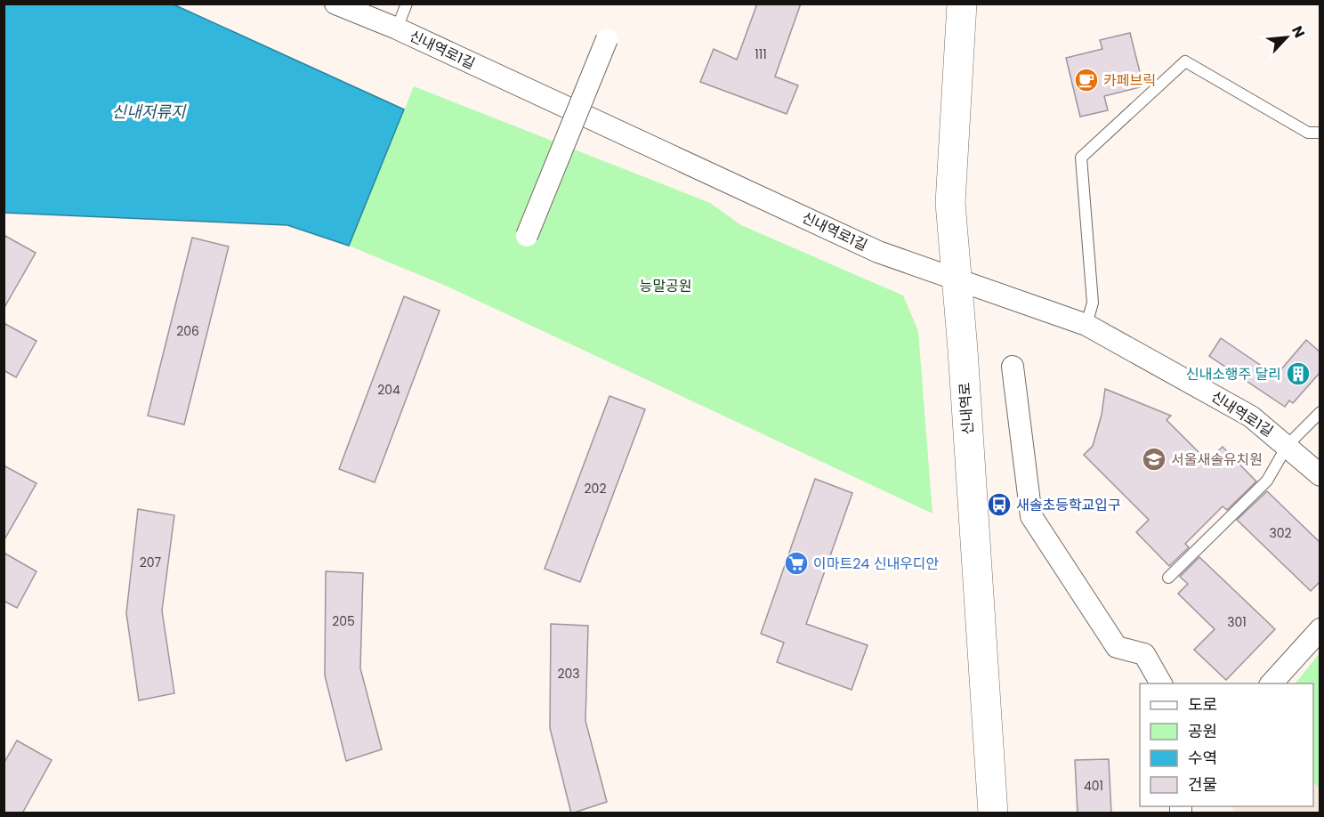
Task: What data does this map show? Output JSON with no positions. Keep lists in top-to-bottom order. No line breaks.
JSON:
{"streets":{"street":["신내역로1길","신내역로"]},"crossings":[["신내역로1길","신내역로"]],"water":["신내저류지"],"parks":["능말공원"],"places":{"cafe":["카페브릭"],"building":["신내소행주 달리"],"school or university":["서울새솔유치원"],"bus stop":["새솔초등학교입구"],"supermarket":["이마트24 신내우디안"]},"house_numbers":["111","206","204","202","302","207","205","301","203","401"],"legend":["도로","공원","수역","건물"],"north":"top right"}
